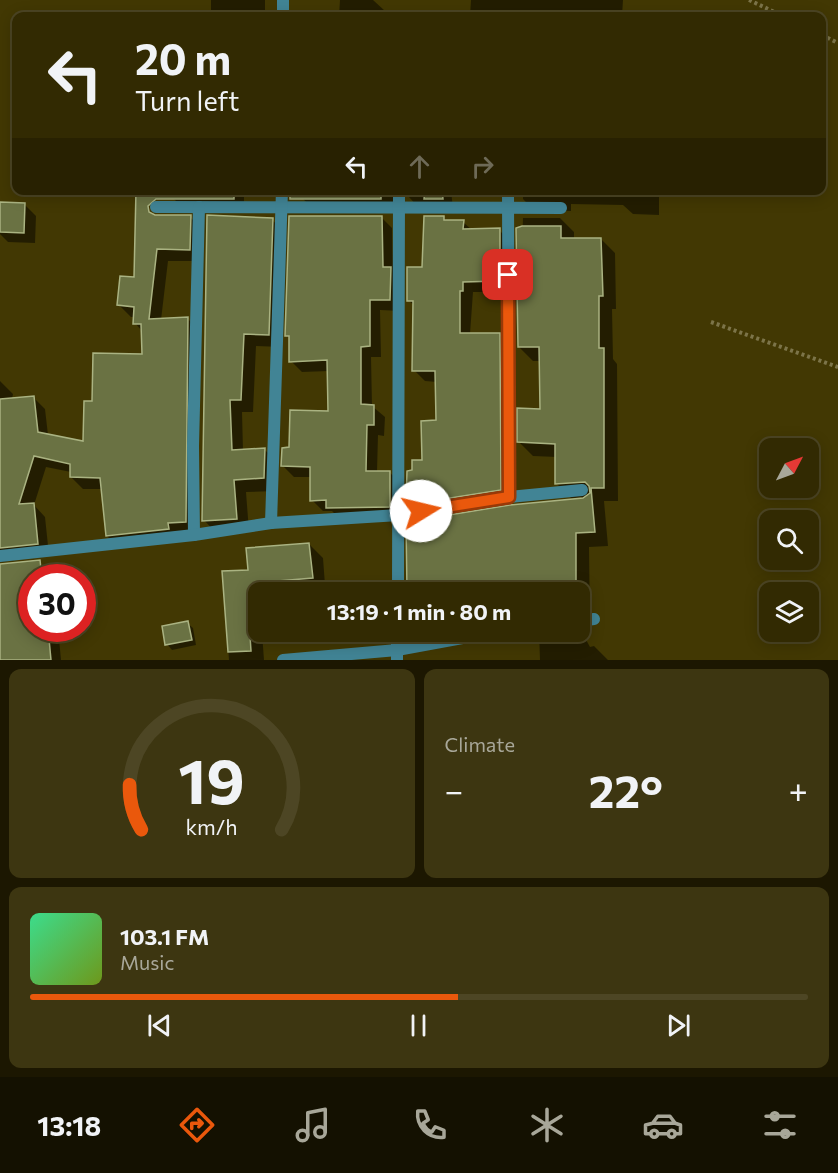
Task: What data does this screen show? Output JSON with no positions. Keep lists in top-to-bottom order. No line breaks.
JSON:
{"north":"top right","page":{"turn":["20 m","Turn left"],"limit":"30","trip":"13:19 · 1 min · 80 m","tile":"Climate","heat":["−","22°","+"],"song":["103.1 FM","Music"],"tabs":"13:18","gauge":["19","km/h"]}}
